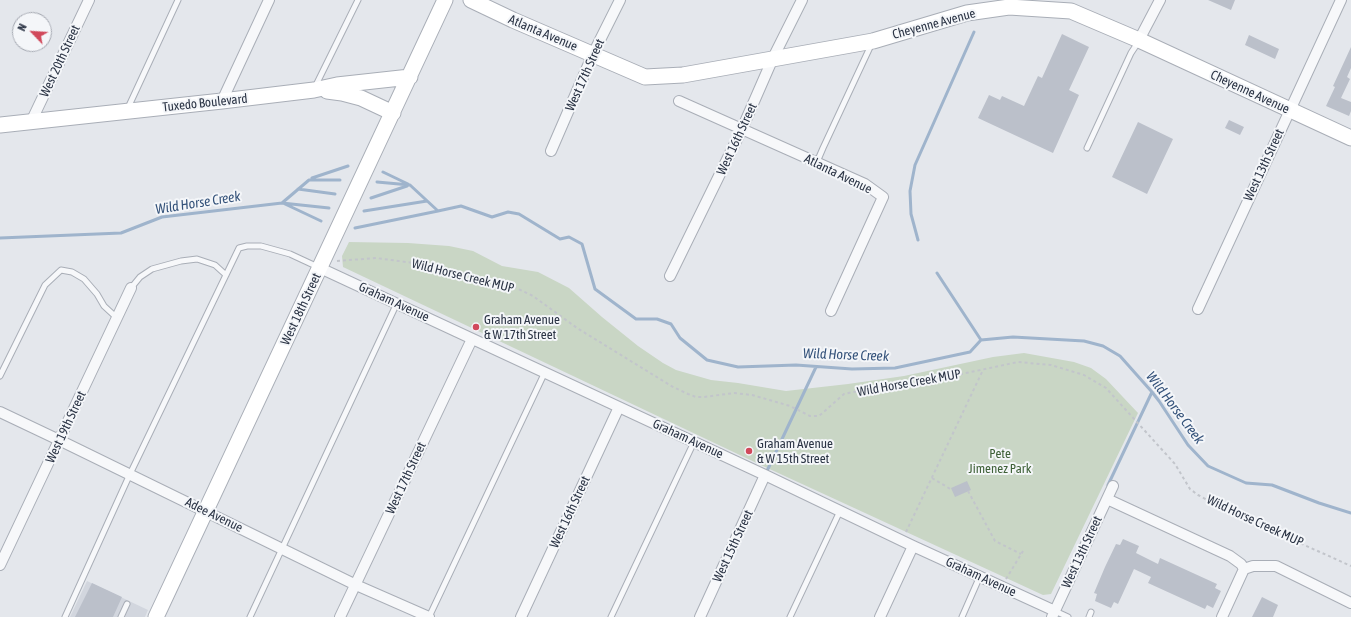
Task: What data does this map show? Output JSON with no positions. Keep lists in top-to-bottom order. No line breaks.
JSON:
{"streets":{"street":["Cheyenne Avenue","Atlanta Avenue","West 20th Street","West 17th Street","Tuxedo Boulevard","West 16th Street","West 13th Street","Graham Avenue","West 18th Street","West 19th Street","Adee Avenue","West 15th Street"],"path":["Wild Horse Creek MUP"]},"crossings":[["Cheyenne Avenue","Atlanta Avenue"],["Cheyenne Avenue","West 17th Street"],["Cheyenne Avenue","West 16th Street"],["Cheyenne Avenue","West 13th Street"],["Atlanta Avenue","West 17th Street"],["Atlanta Avenue","West 16th Street"],["West 20th Street","Tuxedo Boulevard"],["West 17th Street","Graham Avenue"],["West 17th Street","Adee Avenue"],["Tuxedo Boulevard","West 18th Street"],["West 16th Street","Graham Avenue"],["West 13th Street","Graham Avenue"],["Wild Horse Creek MUP","Graham Avenue"],["Wild Horse Creek MUP","West 18th Street"],["Graham Avenue","West 18th Street"],["Graham Avenue","West 15th Street"],["West 18th Street","Adee Avenue"],["West 19th Street","Adee Avenue"]],"water":["Wild Horse Creek"],"parks":["Pete Jimenez Park"],"places":["Graham Avenue & W 17th Street","Graham Avenue & W 15th Street"],"north":"top left"}
